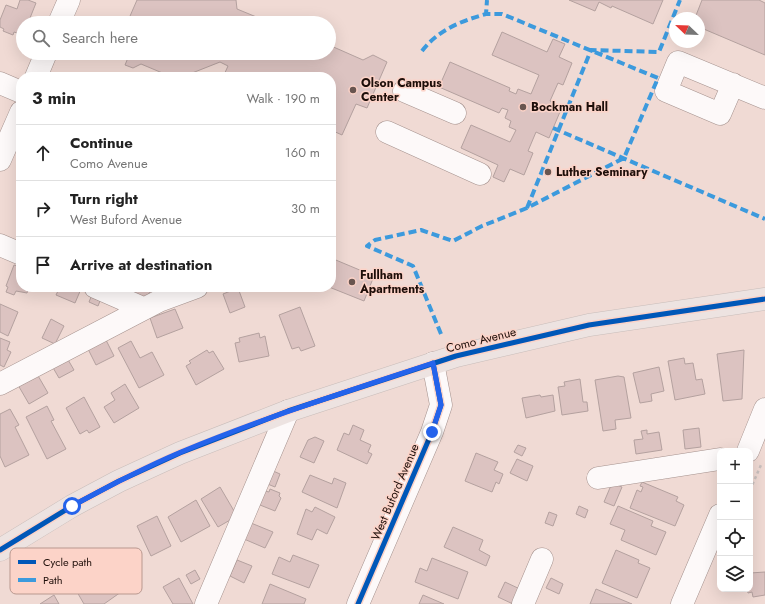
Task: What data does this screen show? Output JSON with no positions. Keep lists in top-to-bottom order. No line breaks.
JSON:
{"streets":{"main road":["Como Avenue"],"street":["West Buford Avenue"]},"crossings":[["Como Avenue","West Buford Avenue"]],"places":["Olson Campus Center","Bockman Hall","Luther Seminary","Fullham Apartments"],"legend":["Cycle path","Path"],"north":"top left","page":{"search":"Search here","heading":["3 min","Walk · 190 m"],"list":[["Continue","Como Avenue","160 m"],["Turn right","West Buford Avenue","30 m"],"Arrive at destination"],"map_buttons":["+","−"]}}
